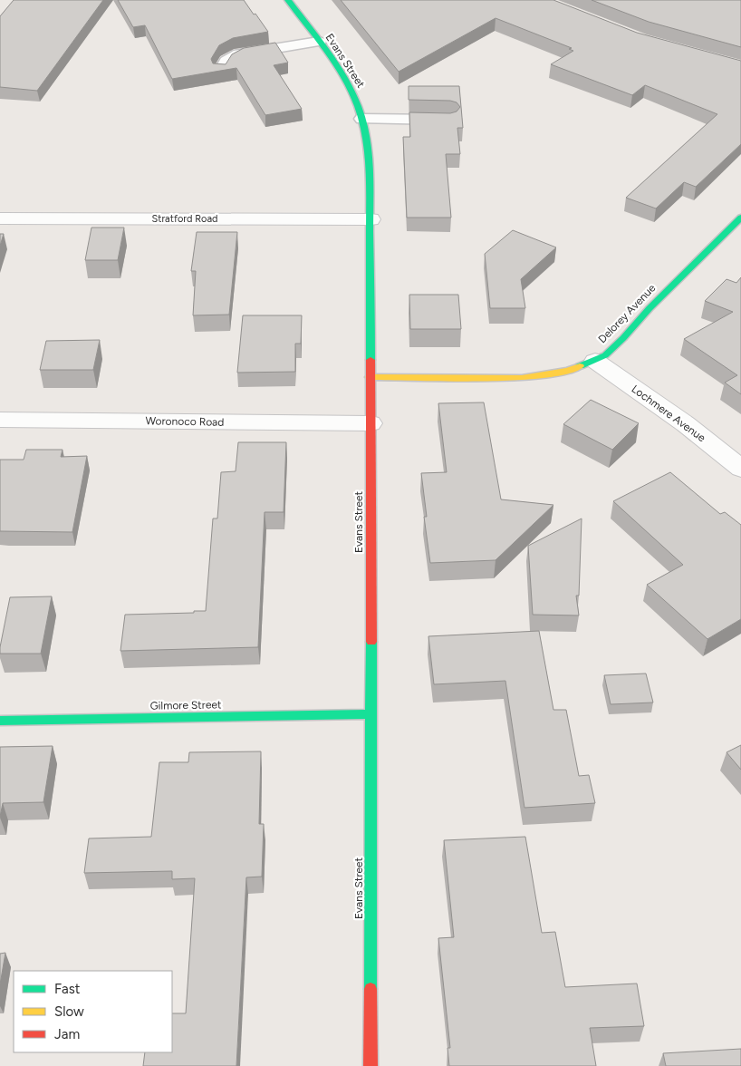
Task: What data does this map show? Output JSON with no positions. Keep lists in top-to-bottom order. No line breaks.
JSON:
{"streets":{"street":["Evans Street","Stratford Road","Delorey Avenue","Lochmere Avenue","Woronoco Road","Gilmore Street"]},"crossings":[["Evans Street","Stratford Road"],["Evans Street","Delorey Avenue"],["Evans Street","Woronoco Road"],["Evans Street","Gilmore Street"],["Delorey Avenue","Lochmere Avenue"]],"legend":["Fast","Slow","Jam"]}
